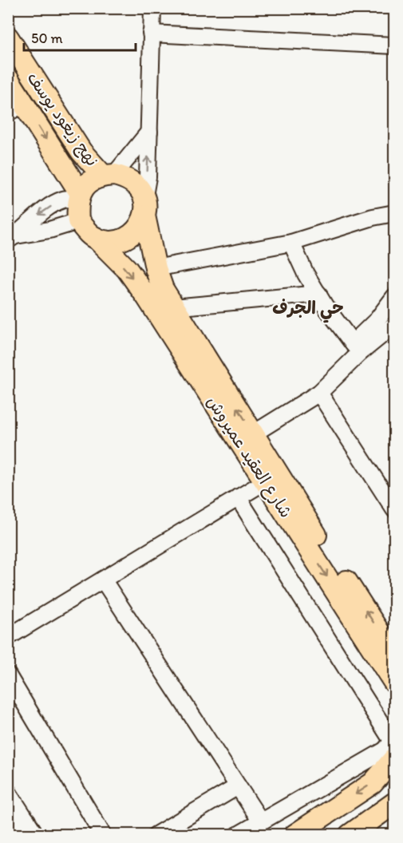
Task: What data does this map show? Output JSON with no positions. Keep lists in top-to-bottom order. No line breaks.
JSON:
{"streets":{"main road":["نهج زيغود يوسف","شارع العقيد عميروش"]},"crossings":[["نهج زيغود يوسف","شارع العقيد عميروش"]],"districts":["حي الجرف"],"scale_bar":"50 m"}
